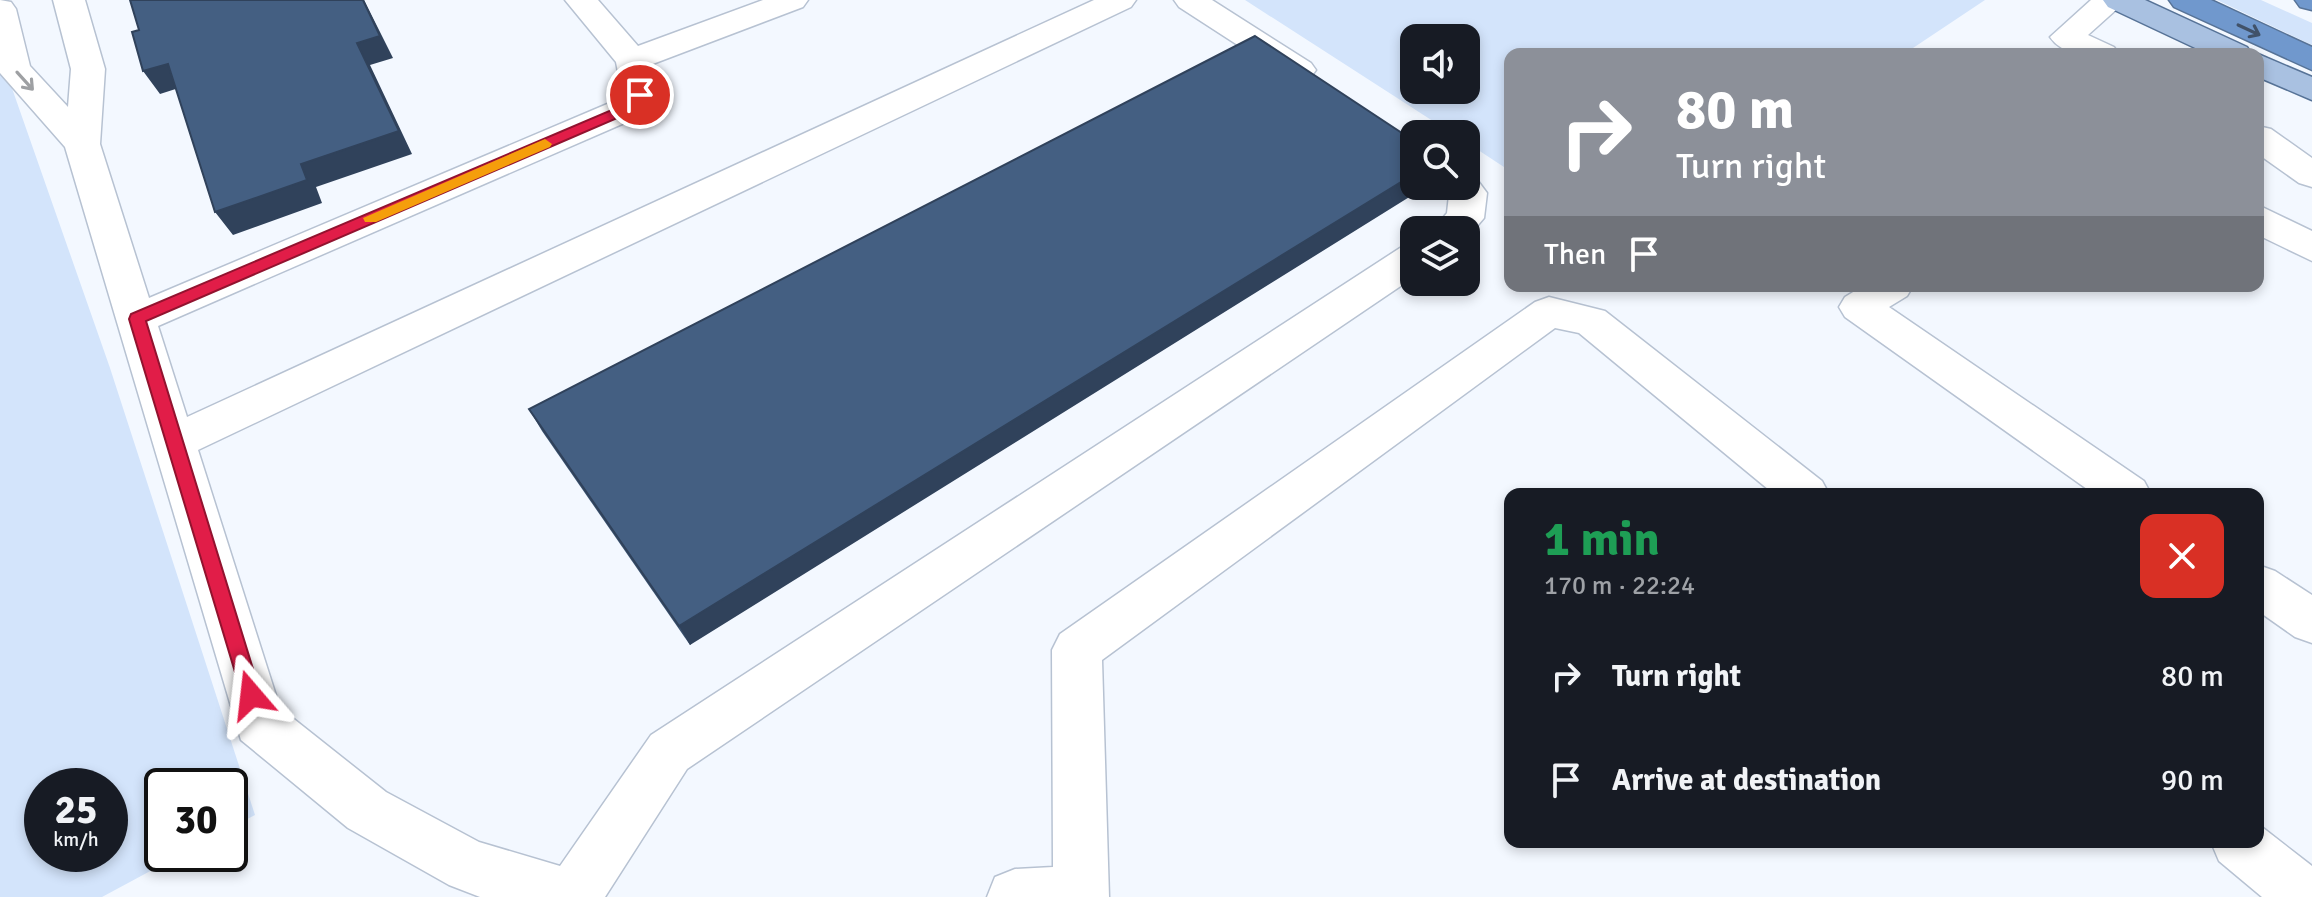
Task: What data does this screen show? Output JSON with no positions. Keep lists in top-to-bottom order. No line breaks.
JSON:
{"page":{"turn":["80 m","Turn right"],"then":"Then","heading":["1 min","170 m · 22:24"],"list":[{"name":"Turn right","value":"80 m"},{"name":"Arrive at destination","value":"90 m"}],"speed":"25 km/h","limit":"30"}}
